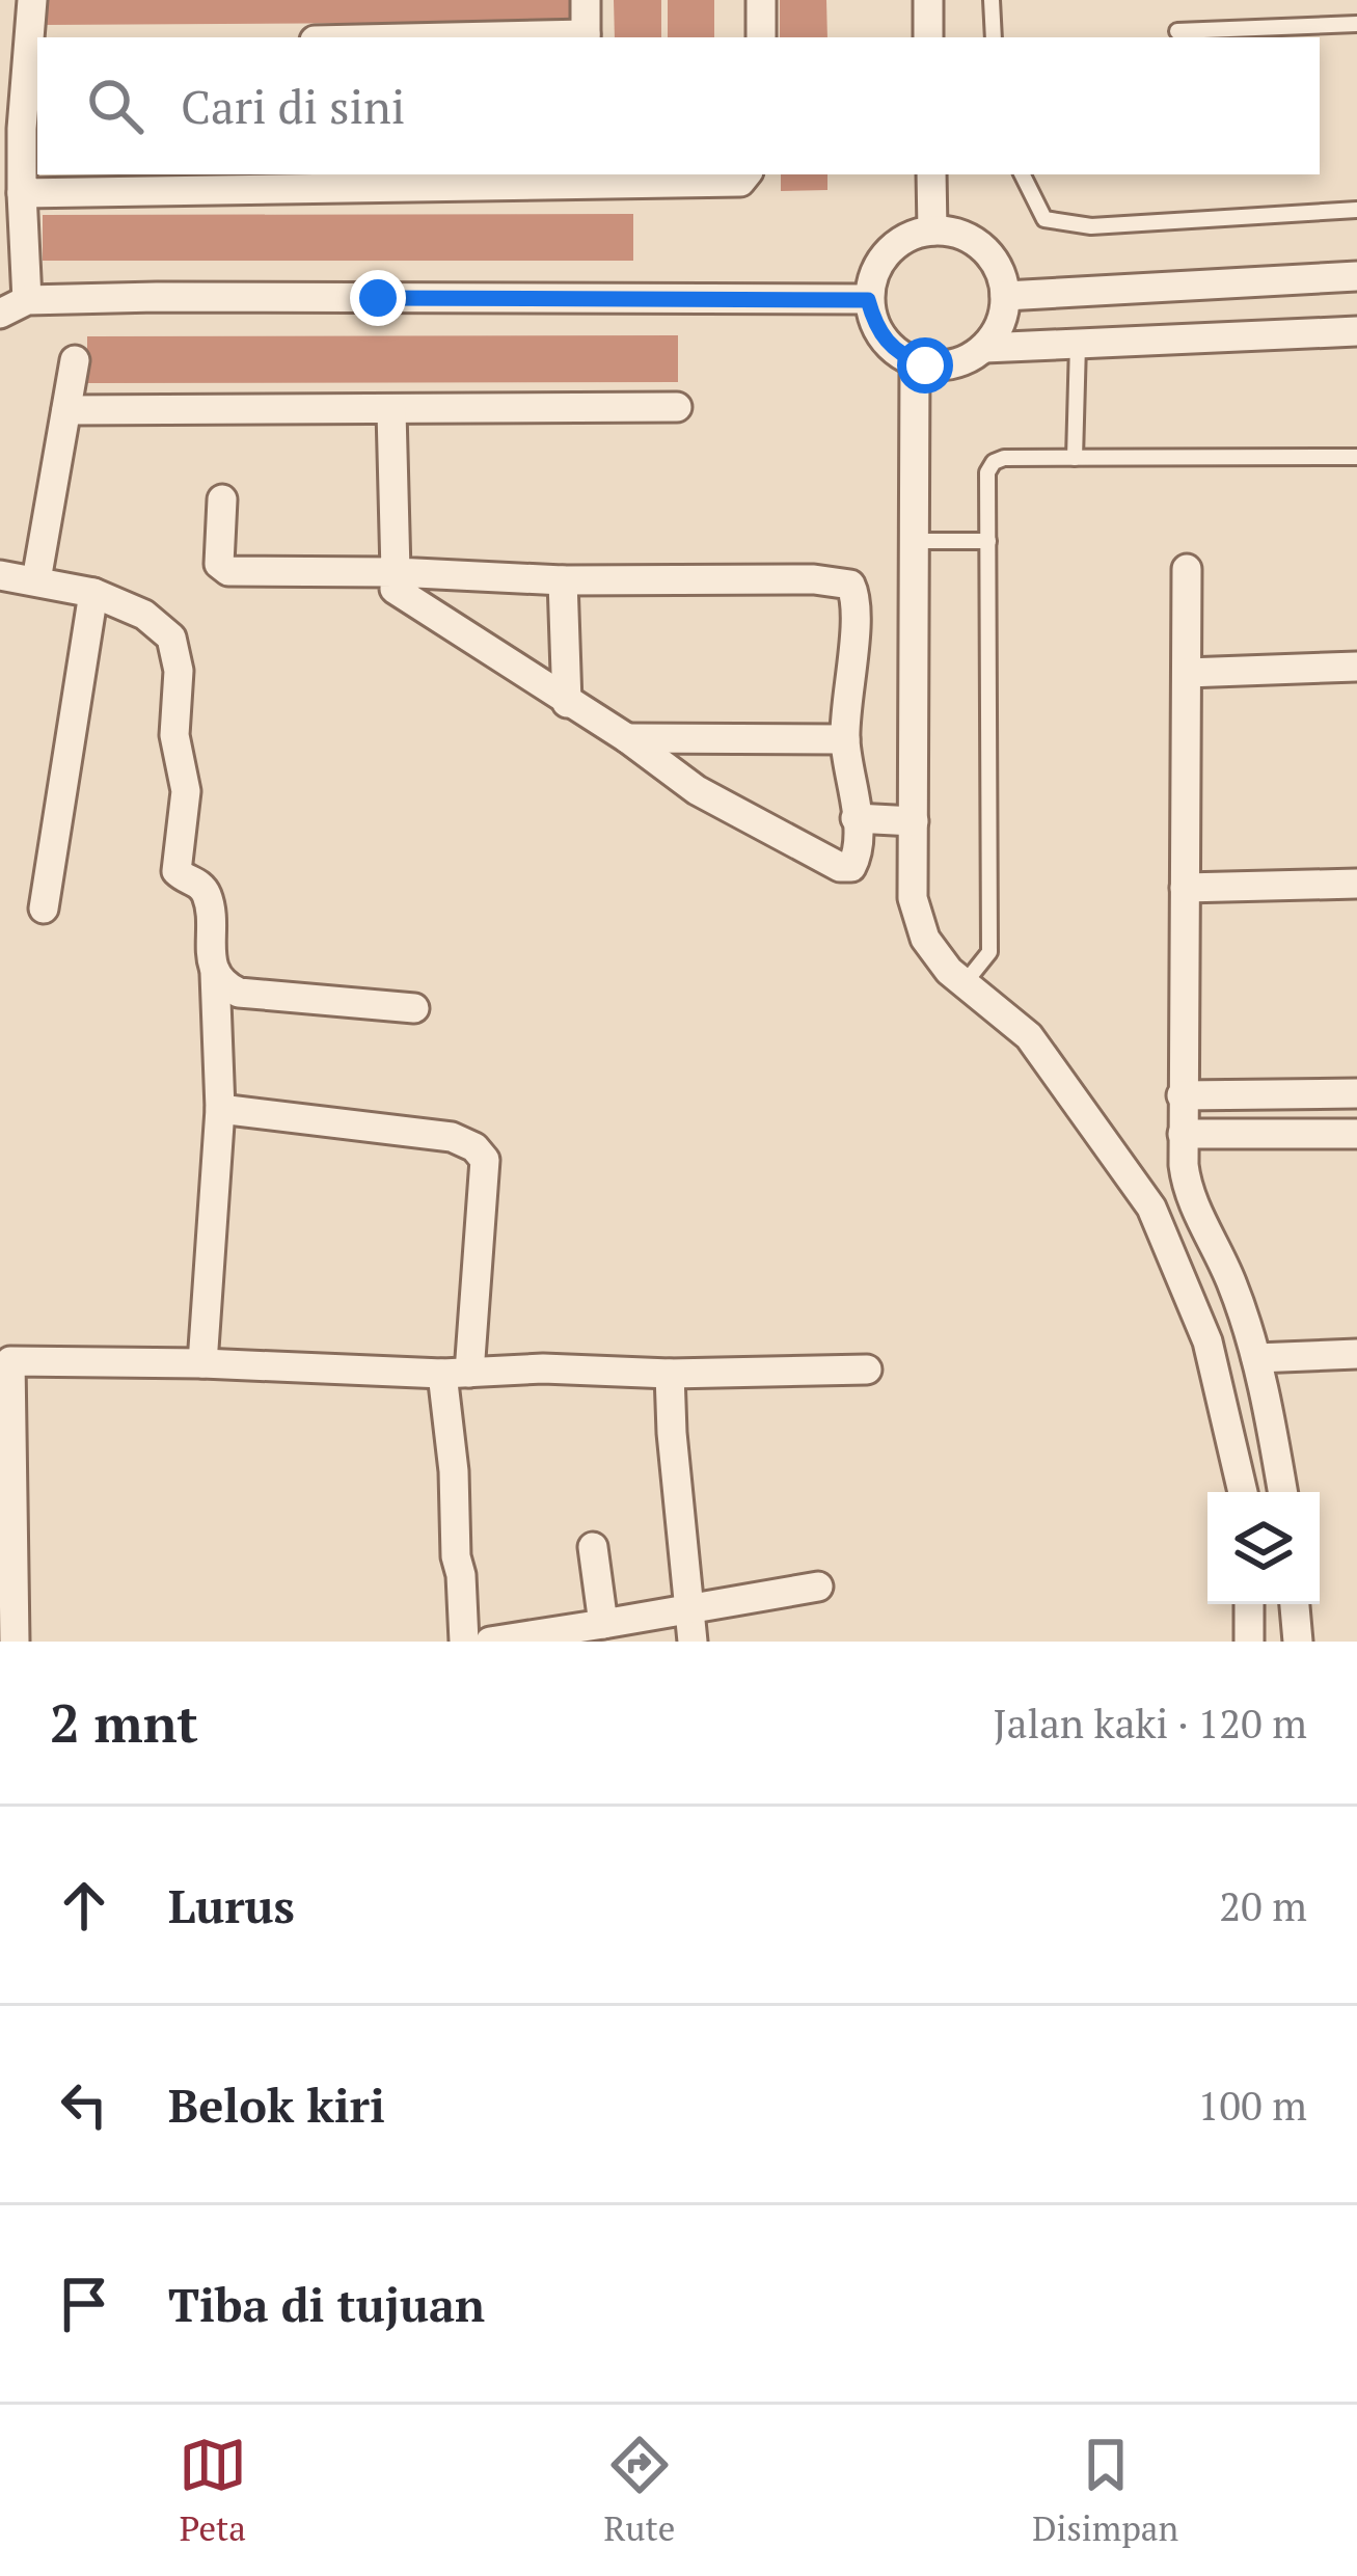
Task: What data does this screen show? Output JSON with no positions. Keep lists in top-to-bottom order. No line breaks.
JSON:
{"page":{"search":"Cari di sini","heading":["2 mnt","Jalan kaki · 120 m"],"list":[["Lurus","20 m"],["Belok kiri","100 m"],"Tiba di tujuan"],"nav":["Peta","Rute","Disimpan"]}}
